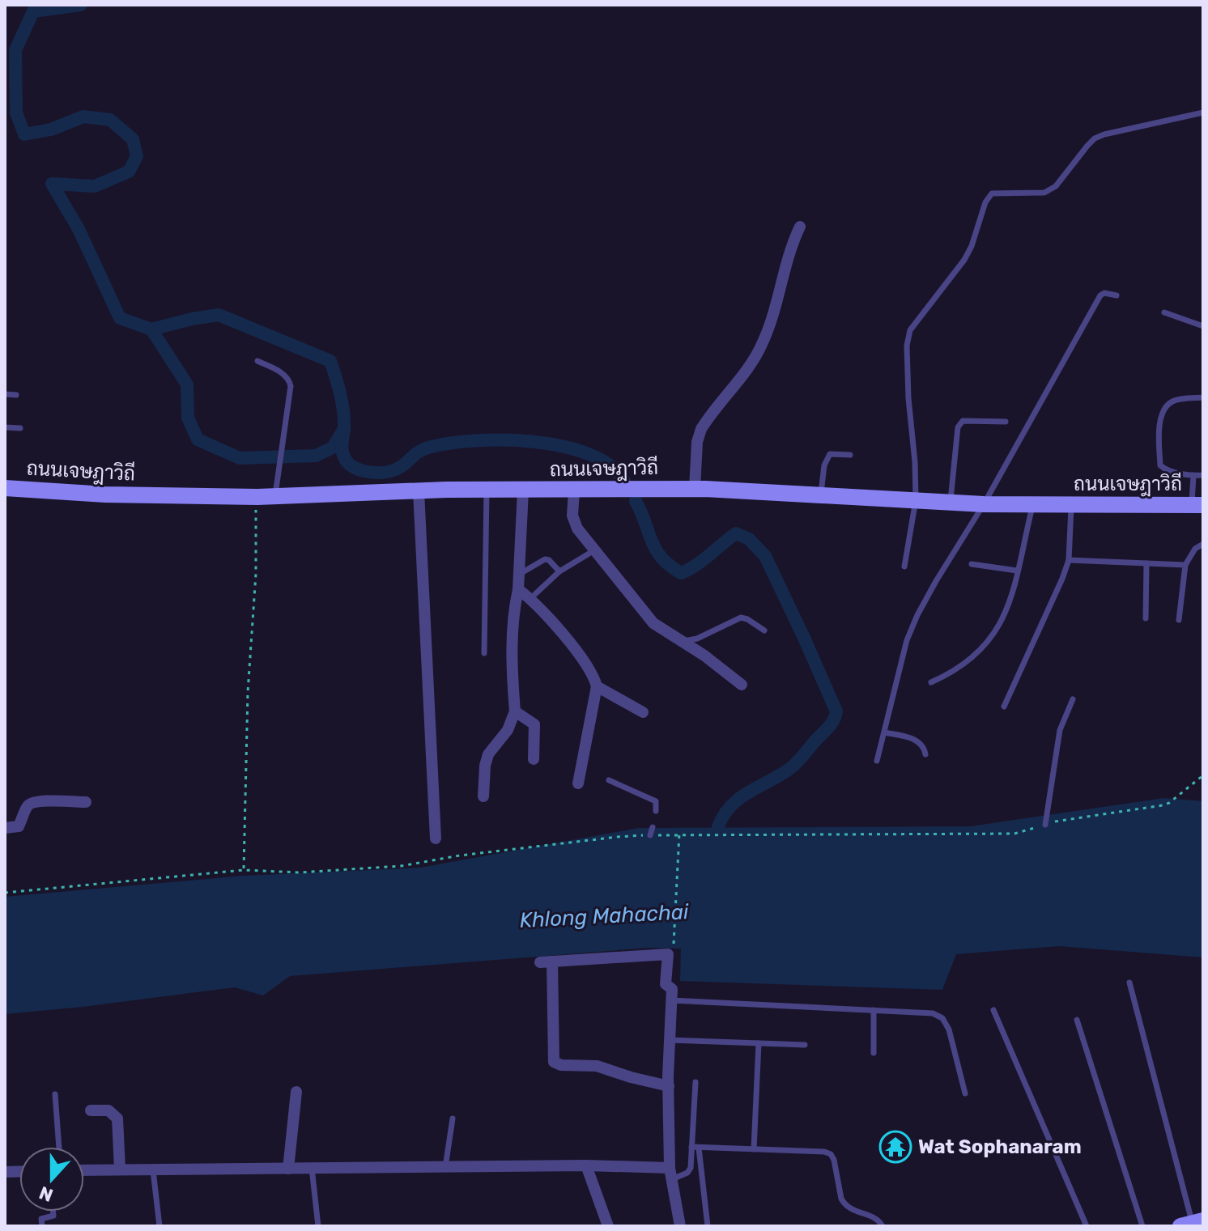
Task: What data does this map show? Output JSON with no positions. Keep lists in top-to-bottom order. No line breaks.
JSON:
{"streets":{"street":["ถนนเจษฎาวิถี"]},"water":["Khlong Mahachai"],"places":{"temple":["Wat Sophanaram"]},"north":"bottom"}
